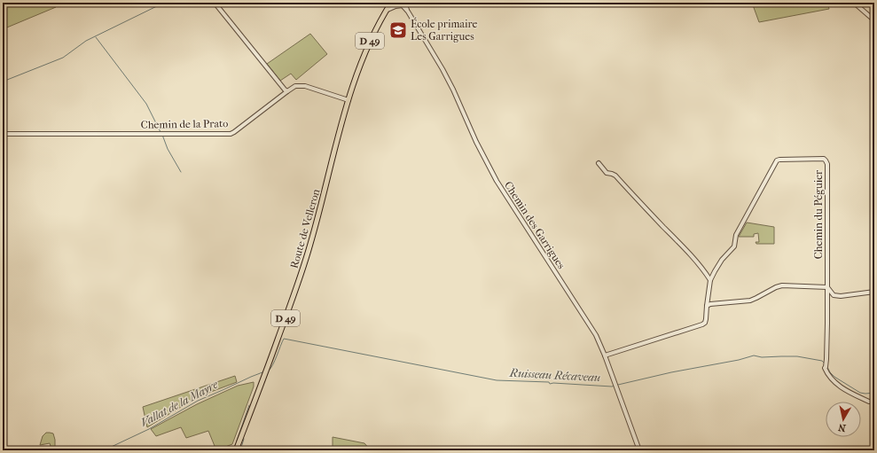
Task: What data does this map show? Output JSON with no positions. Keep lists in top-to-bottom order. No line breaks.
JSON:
{"streets":{"main road":["D 49","Route de Velleron"],"street":["Chemin de la Prato","Chemin du Péguier","Chemin des Garrigues"]},"crossings":[["D 49","Chemin des Garrigues"],["D 49","Route de Velleron"],["Chemin de la Prato","Route de Velleron"],["Chemin du Péguier","Chemin des Garrigues"],["Chemin des Garrigues","Route de Velleron"]],"water":["Ruisseau Récaveau","Vallat de la Mayre"],"places":{"school or university":["École primaire Les Garrigues"]},"north":"bottom"}
